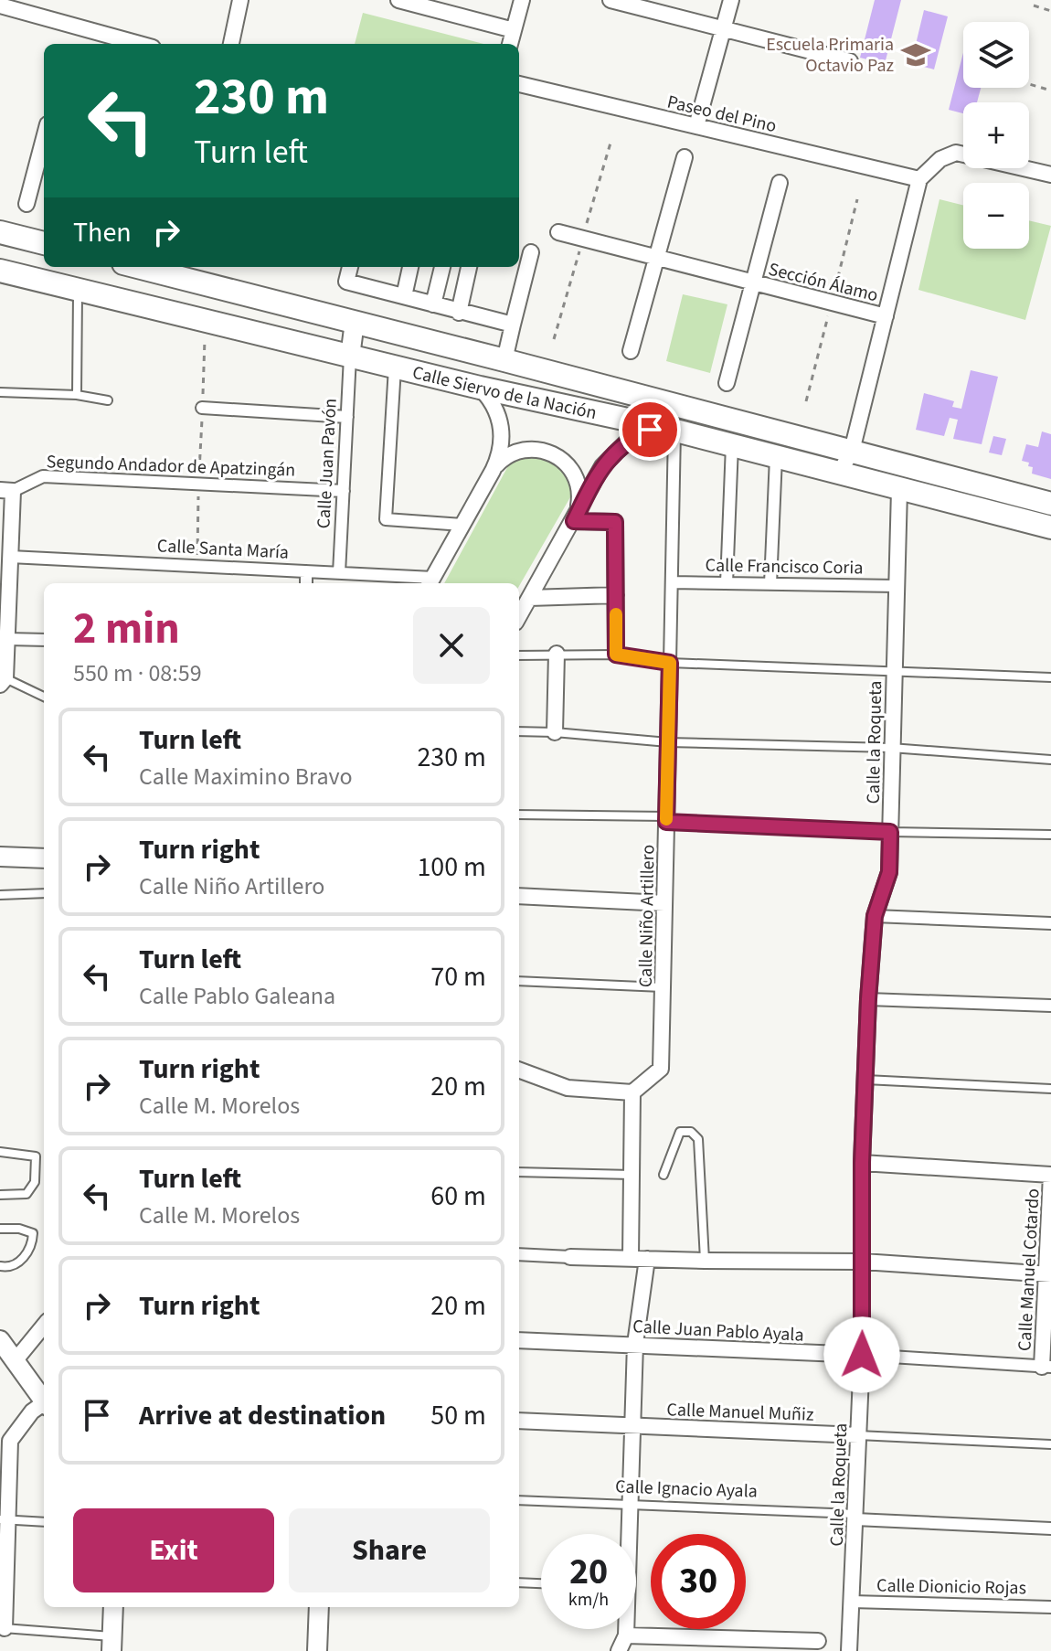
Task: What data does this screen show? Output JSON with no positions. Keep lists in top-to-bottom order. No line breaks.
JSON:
{"streets":{"main road":["Calle Siervo de la Nación"],"street":["Paseo del Pino","Sección Álamo","Calle Juan Pavón","Segundo Andador de Apatzingán","Calle Santa María","Calle Francisco Coria","Calle la Roqueta","Calle Niño Artillero","Calle Manuel Cotardo","Calle Juan Pablo Ayala","Calle Manuel Muñiz","Calle Ignacio Ayala","Calle Dionicio Rojas"]},"crossings":[["Calle Siervo de la Nación","Calle Juan Pavón"],["Calle Siervo de la Nación","Calle la Roqueta"],["Calle Siervo de la Nación","Calle Niño Artillero"],["Calle Juan Pavón","Segundo Andador de Apatzingán"],["Calle Juan Pavón","Calle Santa María"],["Calle Francisco Coria","Calle la Roqueta"],["Calle Francisco Coria","Calle Niño Artillero"],["Calle la Roqueta","Calle Juan Pablo Ayala"],["Calle la Roqueta","Calle Manuel Muñiz"],["Calle la Roqueta","Calle Ignacio Ayala"],["Calle la Roqueta","Calle Dionicio Rojas"],["Calle Manuel Cotardo","Calle Juan Pablo Ayala"]],"places":{"school or university":["Escuela Primaria Octavio Paz"]},"page":{"map_buttons":["+","−"],"turn":["230 m","Turn left"],"then":"Then","heading":["2 min","550 m · 08:59"],"list":[{"name":"Turn left","note":"Calle Maximino Bravo","value":"230 m"},{"name":"Turn right","note":"Calle Niño Artillero","value":"100 m"},{"name":"Turn left","note":"Calle Pablo Galeana","value":"70 m"},{"name":"Turn right","note":"Calle M. Morelos","value":"20 m"},{"name":"Turn left","note":"Calle M. Morelos","value":"60 m"},{"name":"Turn right","value":"20 m"},{"name":"Arrive at destination","value":"50 m"}],"buttons":["Exit","Share"],"speed":"20 km/h","limit":"30"}}
